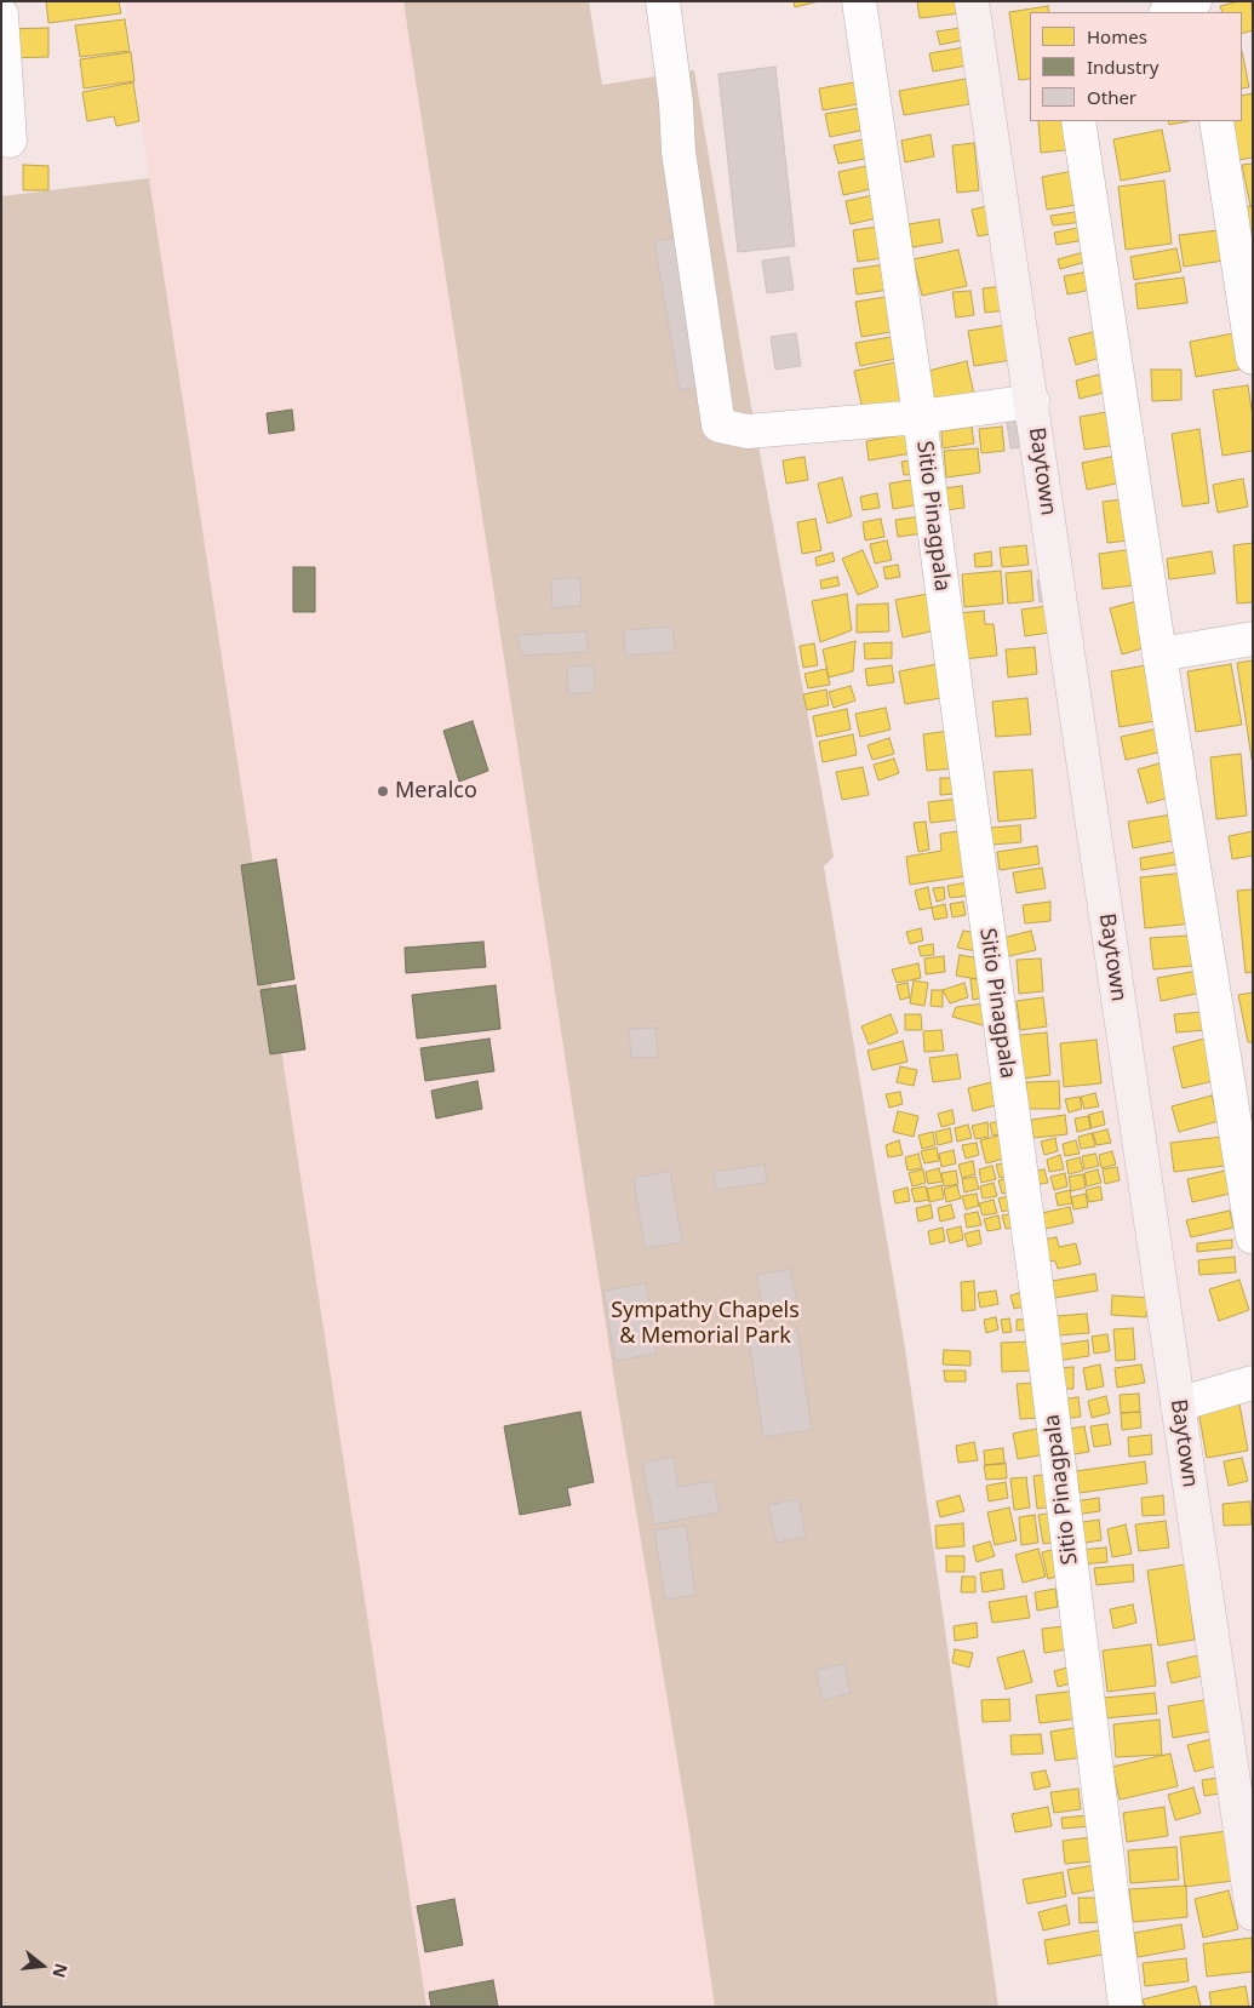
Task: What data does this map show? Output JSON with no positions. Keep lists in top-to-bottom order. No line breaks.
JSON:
{"streets":{"main road":["Baytown"],"street":["Sitio Pinagpala"]},"parks":["Sympathy Chapels & Memorial Park"],"places":["Meralco"],"legend":["Homes","Industry","Other"],"north":"right"}
